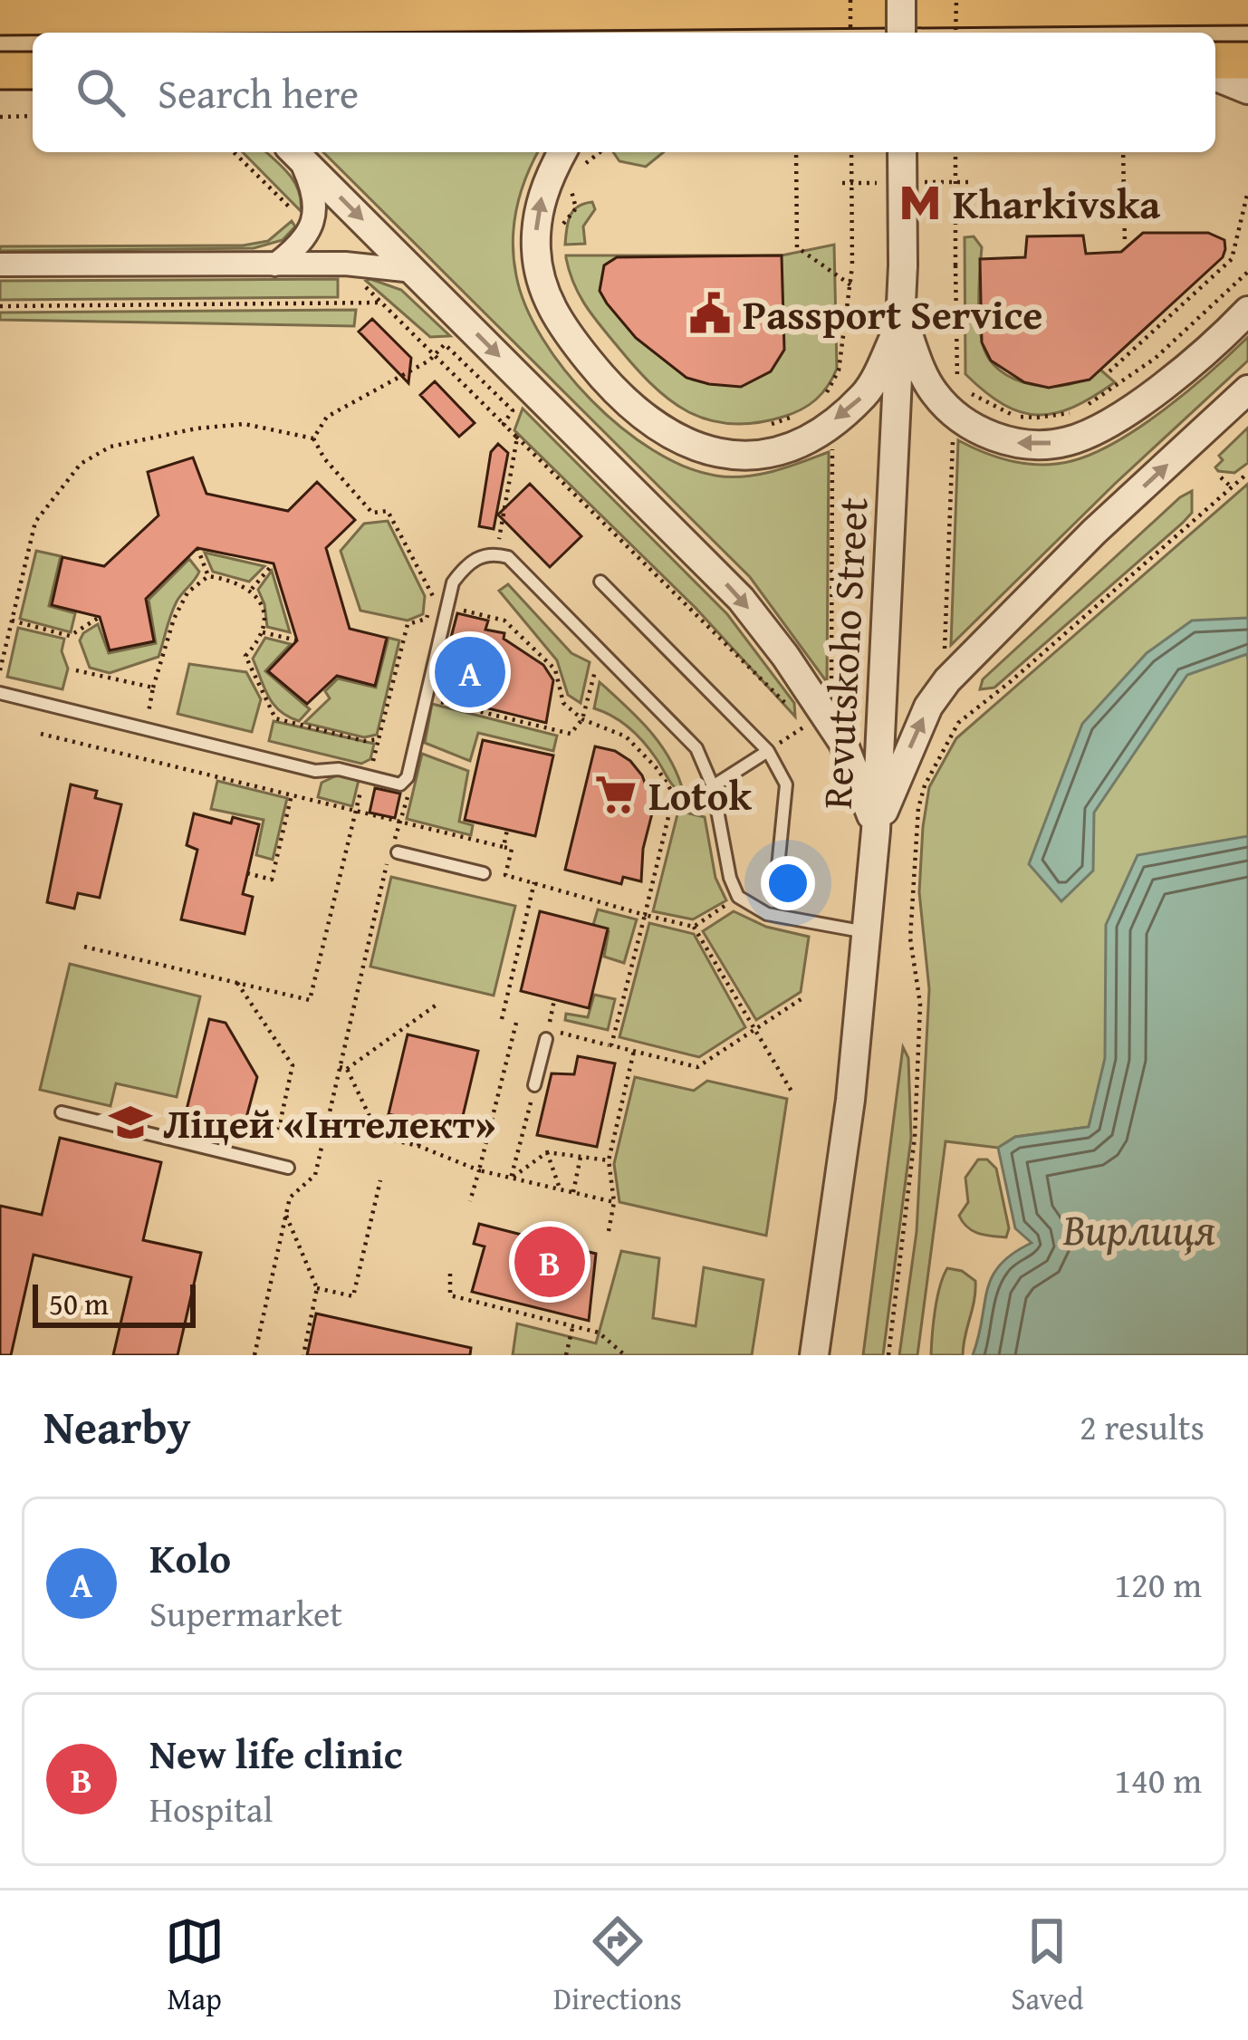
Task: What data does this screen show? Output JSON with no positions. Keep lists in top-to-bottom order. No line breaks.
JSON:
{"streets":{"street":["Revutskoho Street"]},"water":["Вирлиця"],"places":{"metro station":["Kharkivska"],"public building":["Passport Service"],"supermarket":["Lotok"],"school or university":["Ліцей «Інтелект»"]},"scale_bar":"50 m","page":{"search":"Search here","pins":["A","B"],"scale":"50 m","heading":["Nearby","2 results"],"list":[{"mark":"A","name":"Kolo","note":"Supermarket","value":"120 m"},{"mark":"B","name":"New life clinic","note":"Hospital","value":"140 m"}],"nav":["Map","Directions","Saved"]}}
